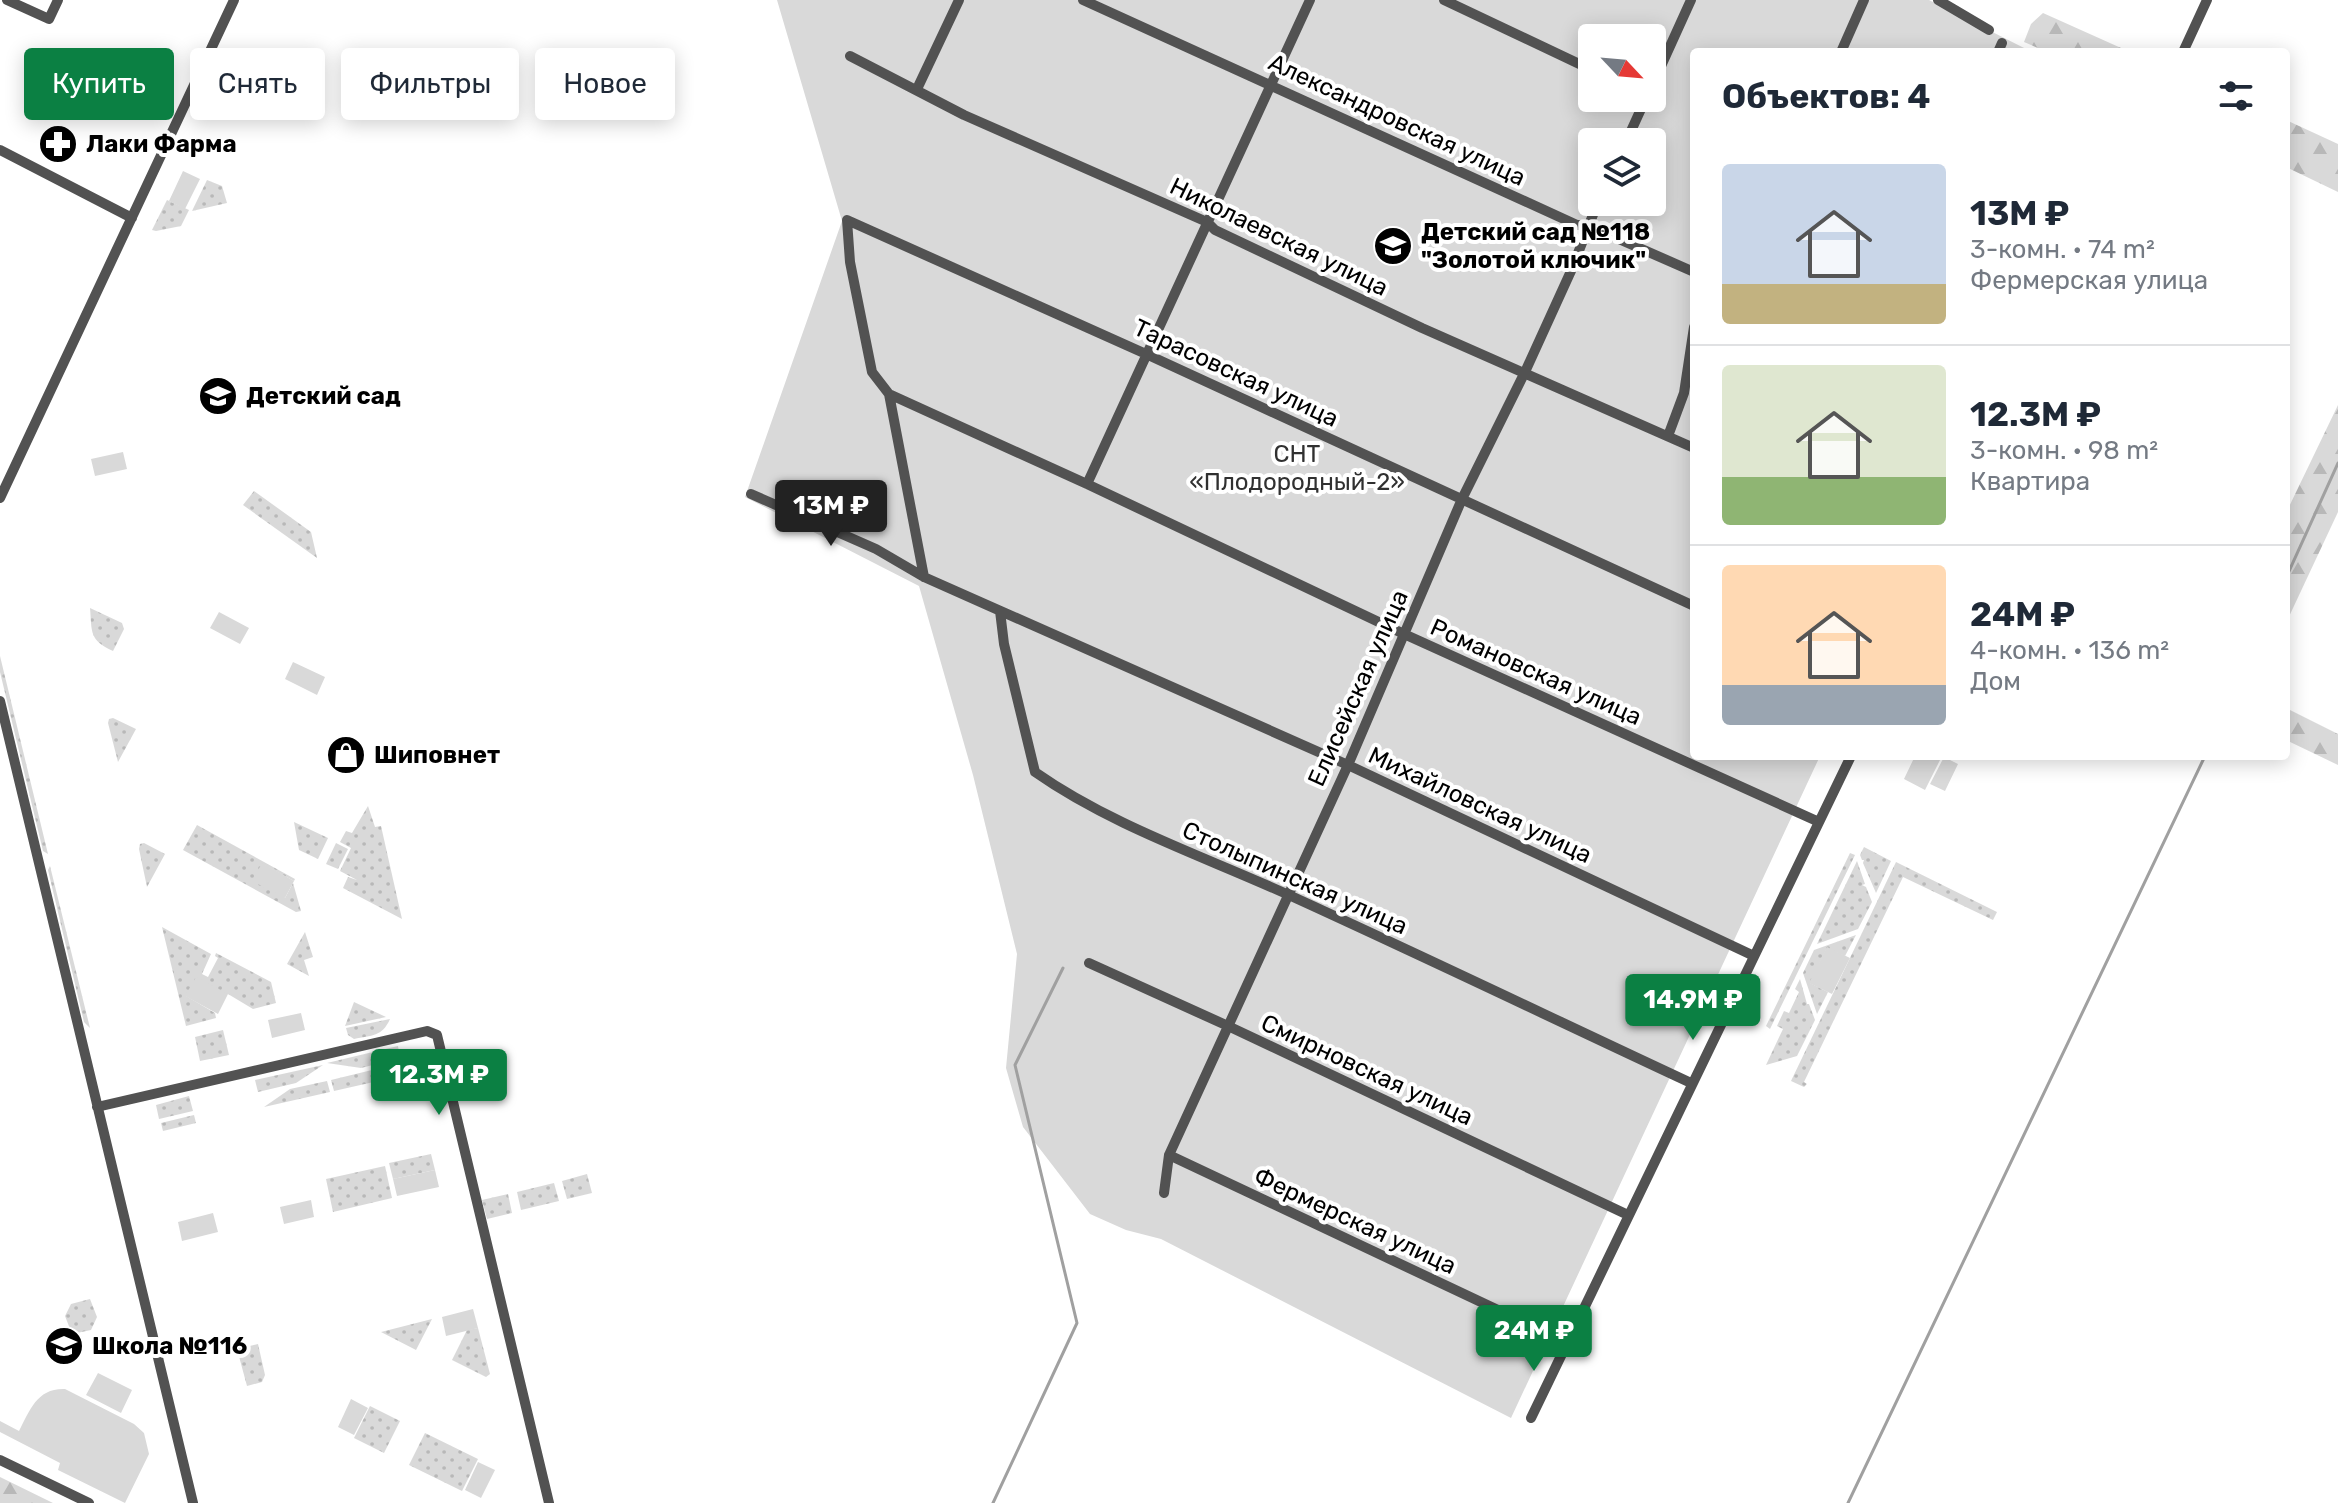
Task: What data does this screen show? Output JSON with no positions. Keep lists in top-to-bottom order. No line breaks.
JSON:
{"streets":{"street":["Александровская улица","Николаевская улица","Тарасовская улица","Романовская улица","Елисейская улица","Михайловская улица","Столыпинская улица","Смирновская улица","Фермерская улица"]},"crossings":[["Александровская улица","Елисейская улица"],["Николаевская улица","Елисейская улица"],["Тарасовская улица","Романовская улица"],["Тарасовская улица","Елисейская улица"],["Романовская улица","Елисейская улица"],["Елисейская улица","Михайловская улица"],["Елисейская улица","Столыпинская улица"],["Елисейская улица","Смирновская улица"],["Елисейская улица","Фермерская улица"],["Михайловская улица","Столыпинская улица"]],"parks":["СНТ «Плодородный-2»"],"places":{"pharmacy":["Лаки Фарма"],"school or university":["Детский сад №118 \"Золотой ключик\"","Детский сад","Школа №116"],"shop":["Шиповнет"]},"north":"bottom right","page":{"chip":["Купить","Снять","Фильтры","Новое"],"heading":"Объектов: 4","list":[{"name":"13M ₽","note":"3-комн. · 74 m² · Фермерская улица"},{"name":"12.3M ₽","note":"3-комн. · 98 m² · Квартира"},{"name":"24M ₽","note":"4-комн. · 136 m² · Дом"}],"price":["13M ₽","14.9M ₽","12.3M ₽","24M ₽"]}}
